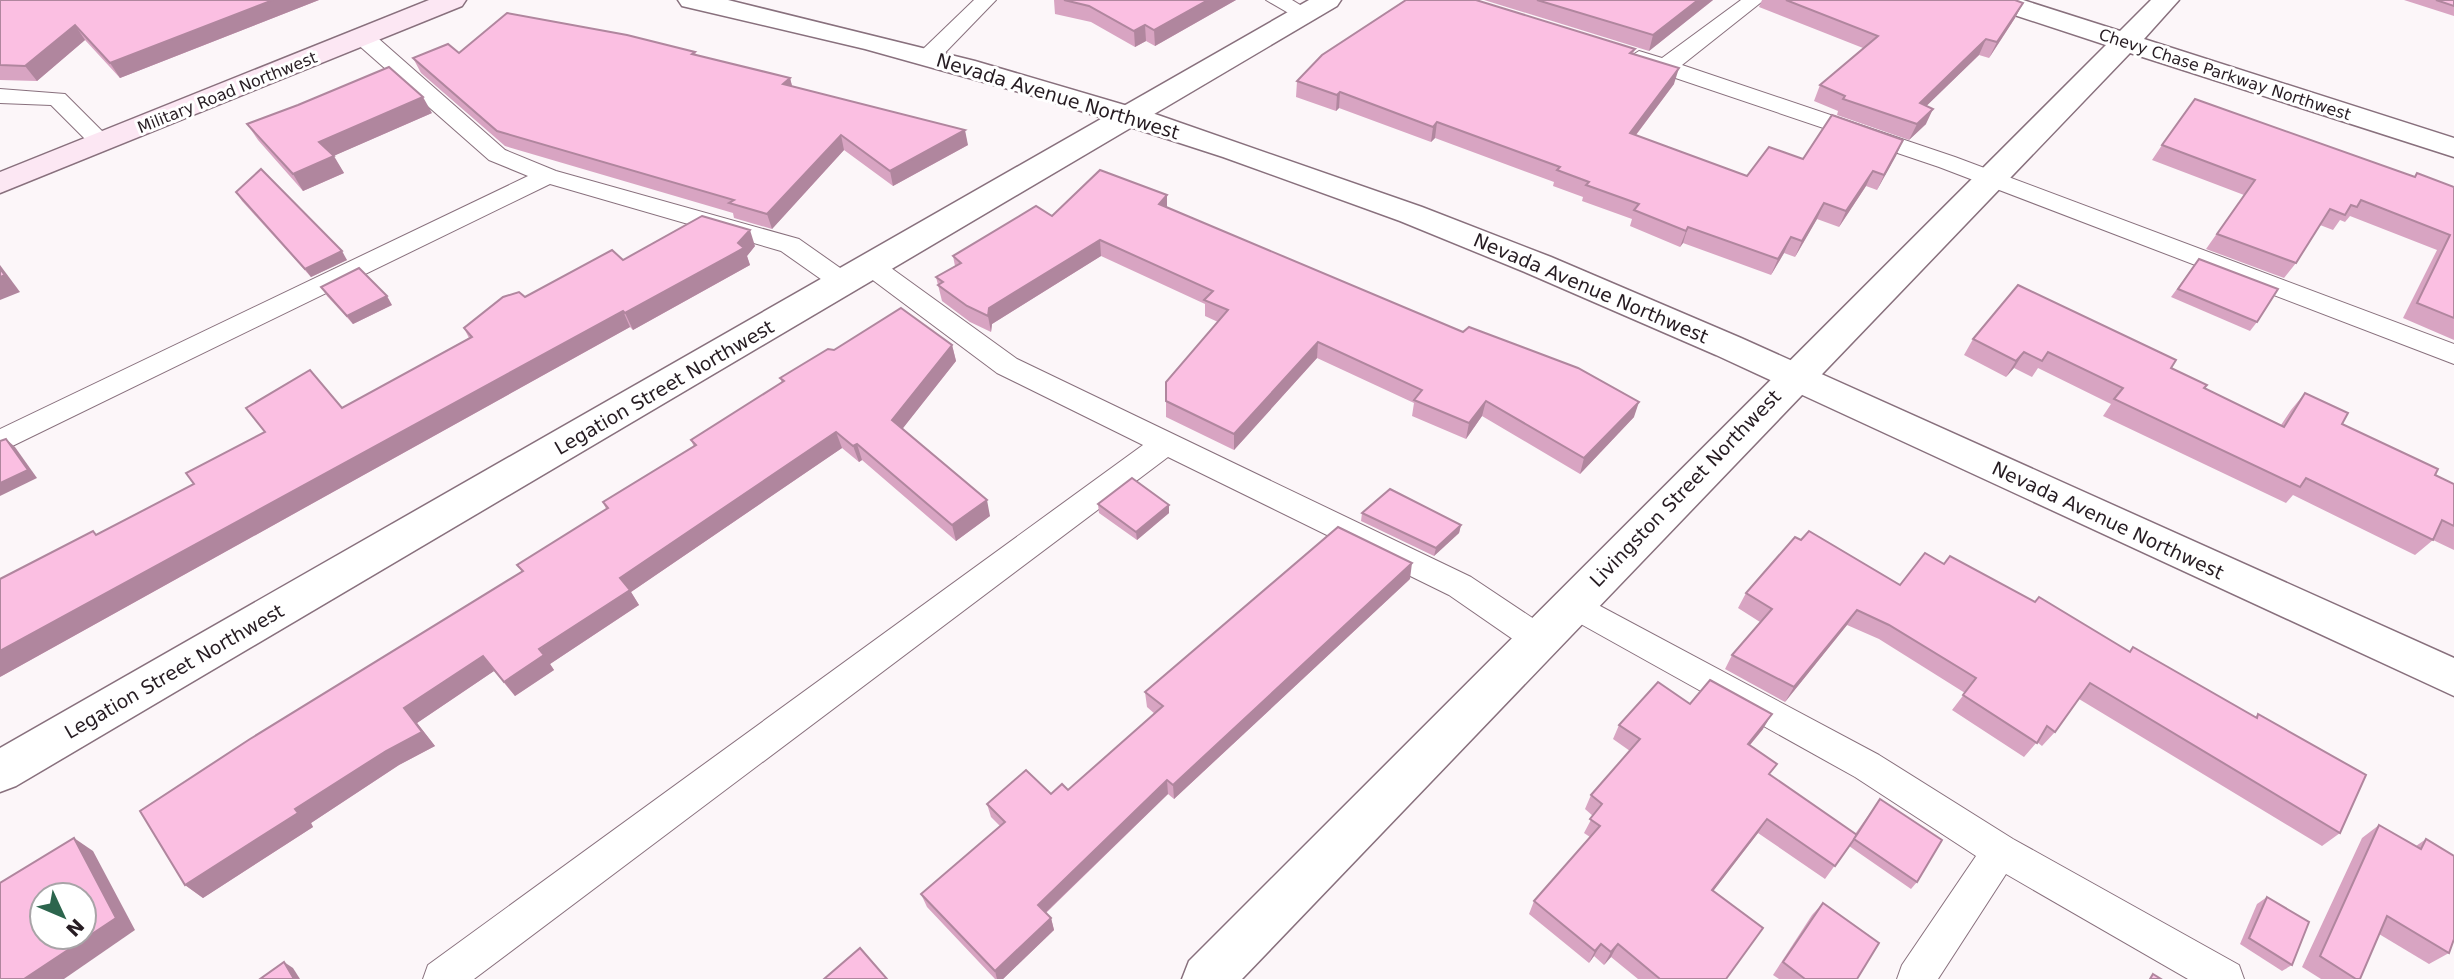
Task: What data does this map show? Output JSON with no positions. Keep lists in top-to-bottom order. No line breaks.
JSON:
{"streets":{"main road":["Military Road Northwest"],"street":["Chevy Chase Parkway Northwest","Nevada Avenue Northwest","Legation Street Northwest","Livingston Street Northwest"]},"crossings":[["Chevy Chase Parkway Northwest","Livingston Street Northwest"],["Nevada Avenue Northwest","Legation Street Northwest"],["Nevada Avenue Northwest","Livingston Street Northwest"]],"north":"bottom right"}
